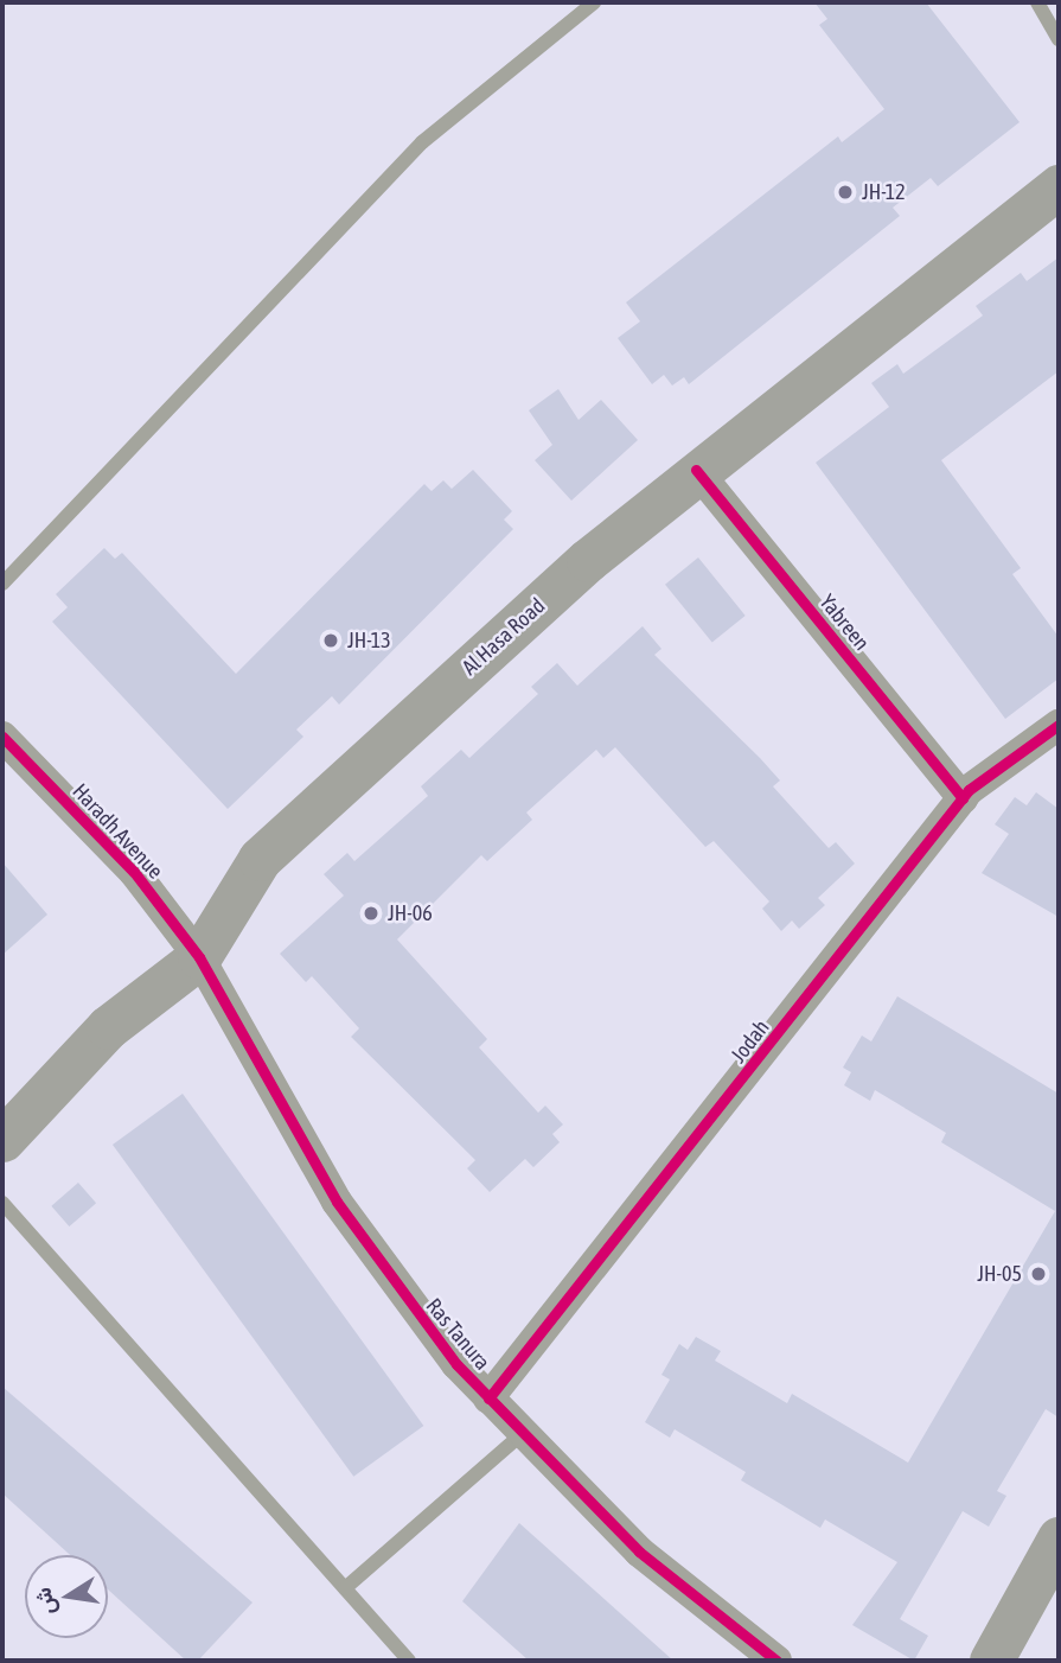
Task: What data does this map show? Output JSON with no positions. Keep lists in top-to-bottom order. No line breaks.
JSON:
{"streets":{"main road":["Al Hasa Road"],"street":["Yabreen","Haradh Avenue","Jodah","Ras Tanura"]},"crossings":[["Yabreen","Al Hasa Road"],["Yabreen","Jodah"],["Al Hasa Road","Haradh Avenue"],["Al Hasa Road","Ras Tanura"],["Haradh Avenue","Ras Tanura"],["Jodah","Ras Tanura"]],"places":["JH-12","JH-13","JH-06","JH-05"],"north":"left"}
